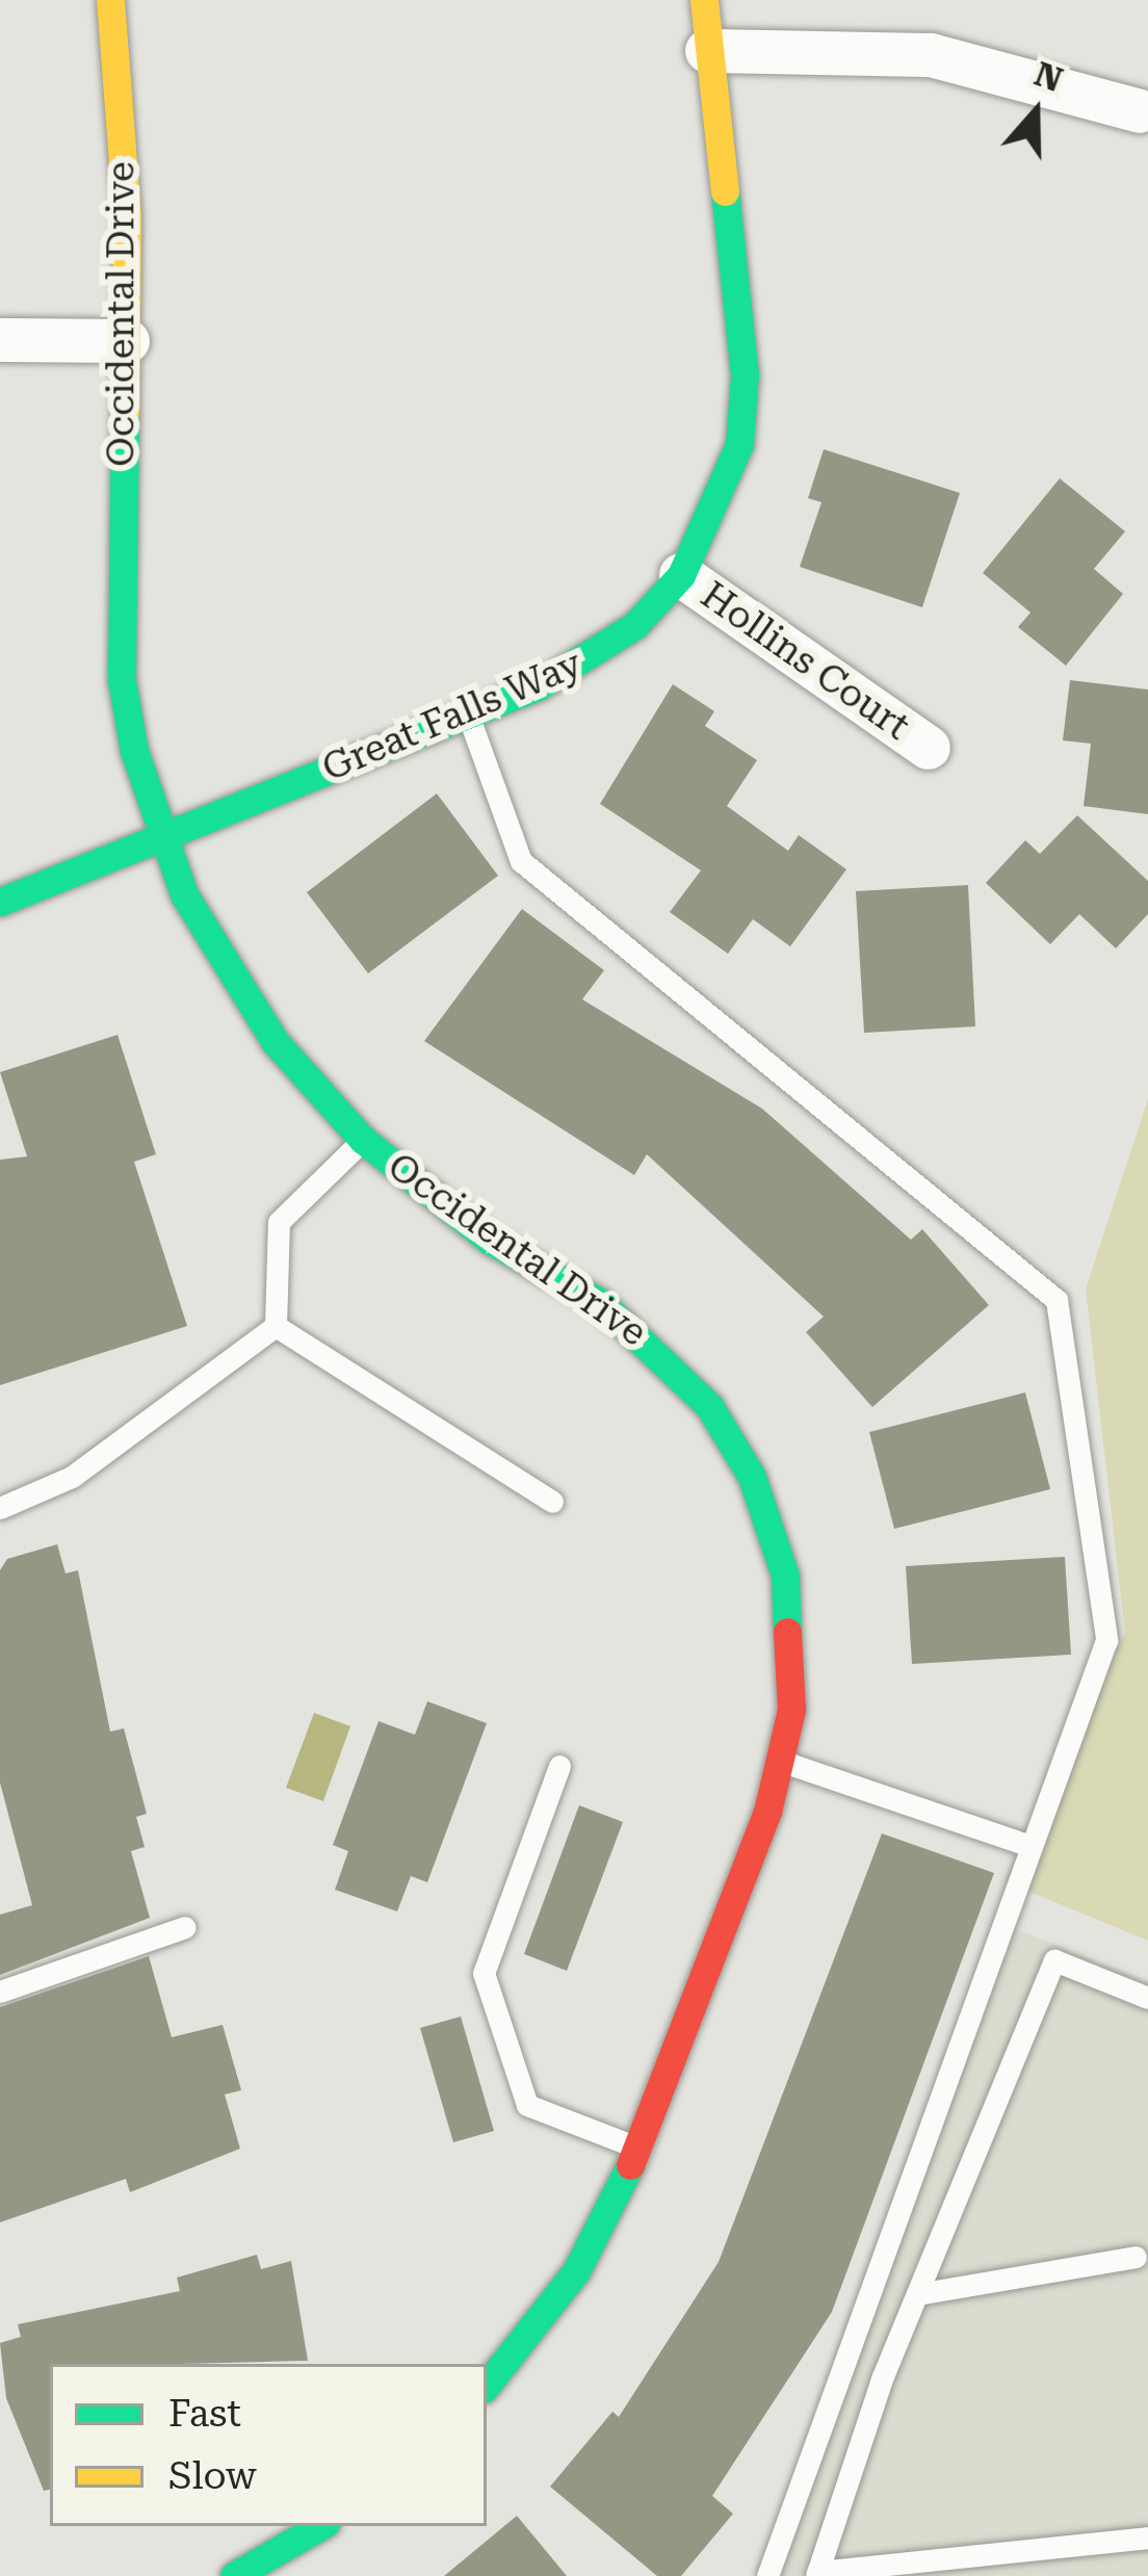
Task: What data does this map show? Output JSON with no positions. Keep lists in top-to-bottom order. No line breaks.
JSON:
{"streets":{"street":["Occidental Drive","Hollins Court","Great Falls Way"]},"crossings":[["Occidental Drive","Great Falls Way"],["Hollins Court","Great Falls Way"]],"legend":["Fast","Slow"],"north":"top"}
